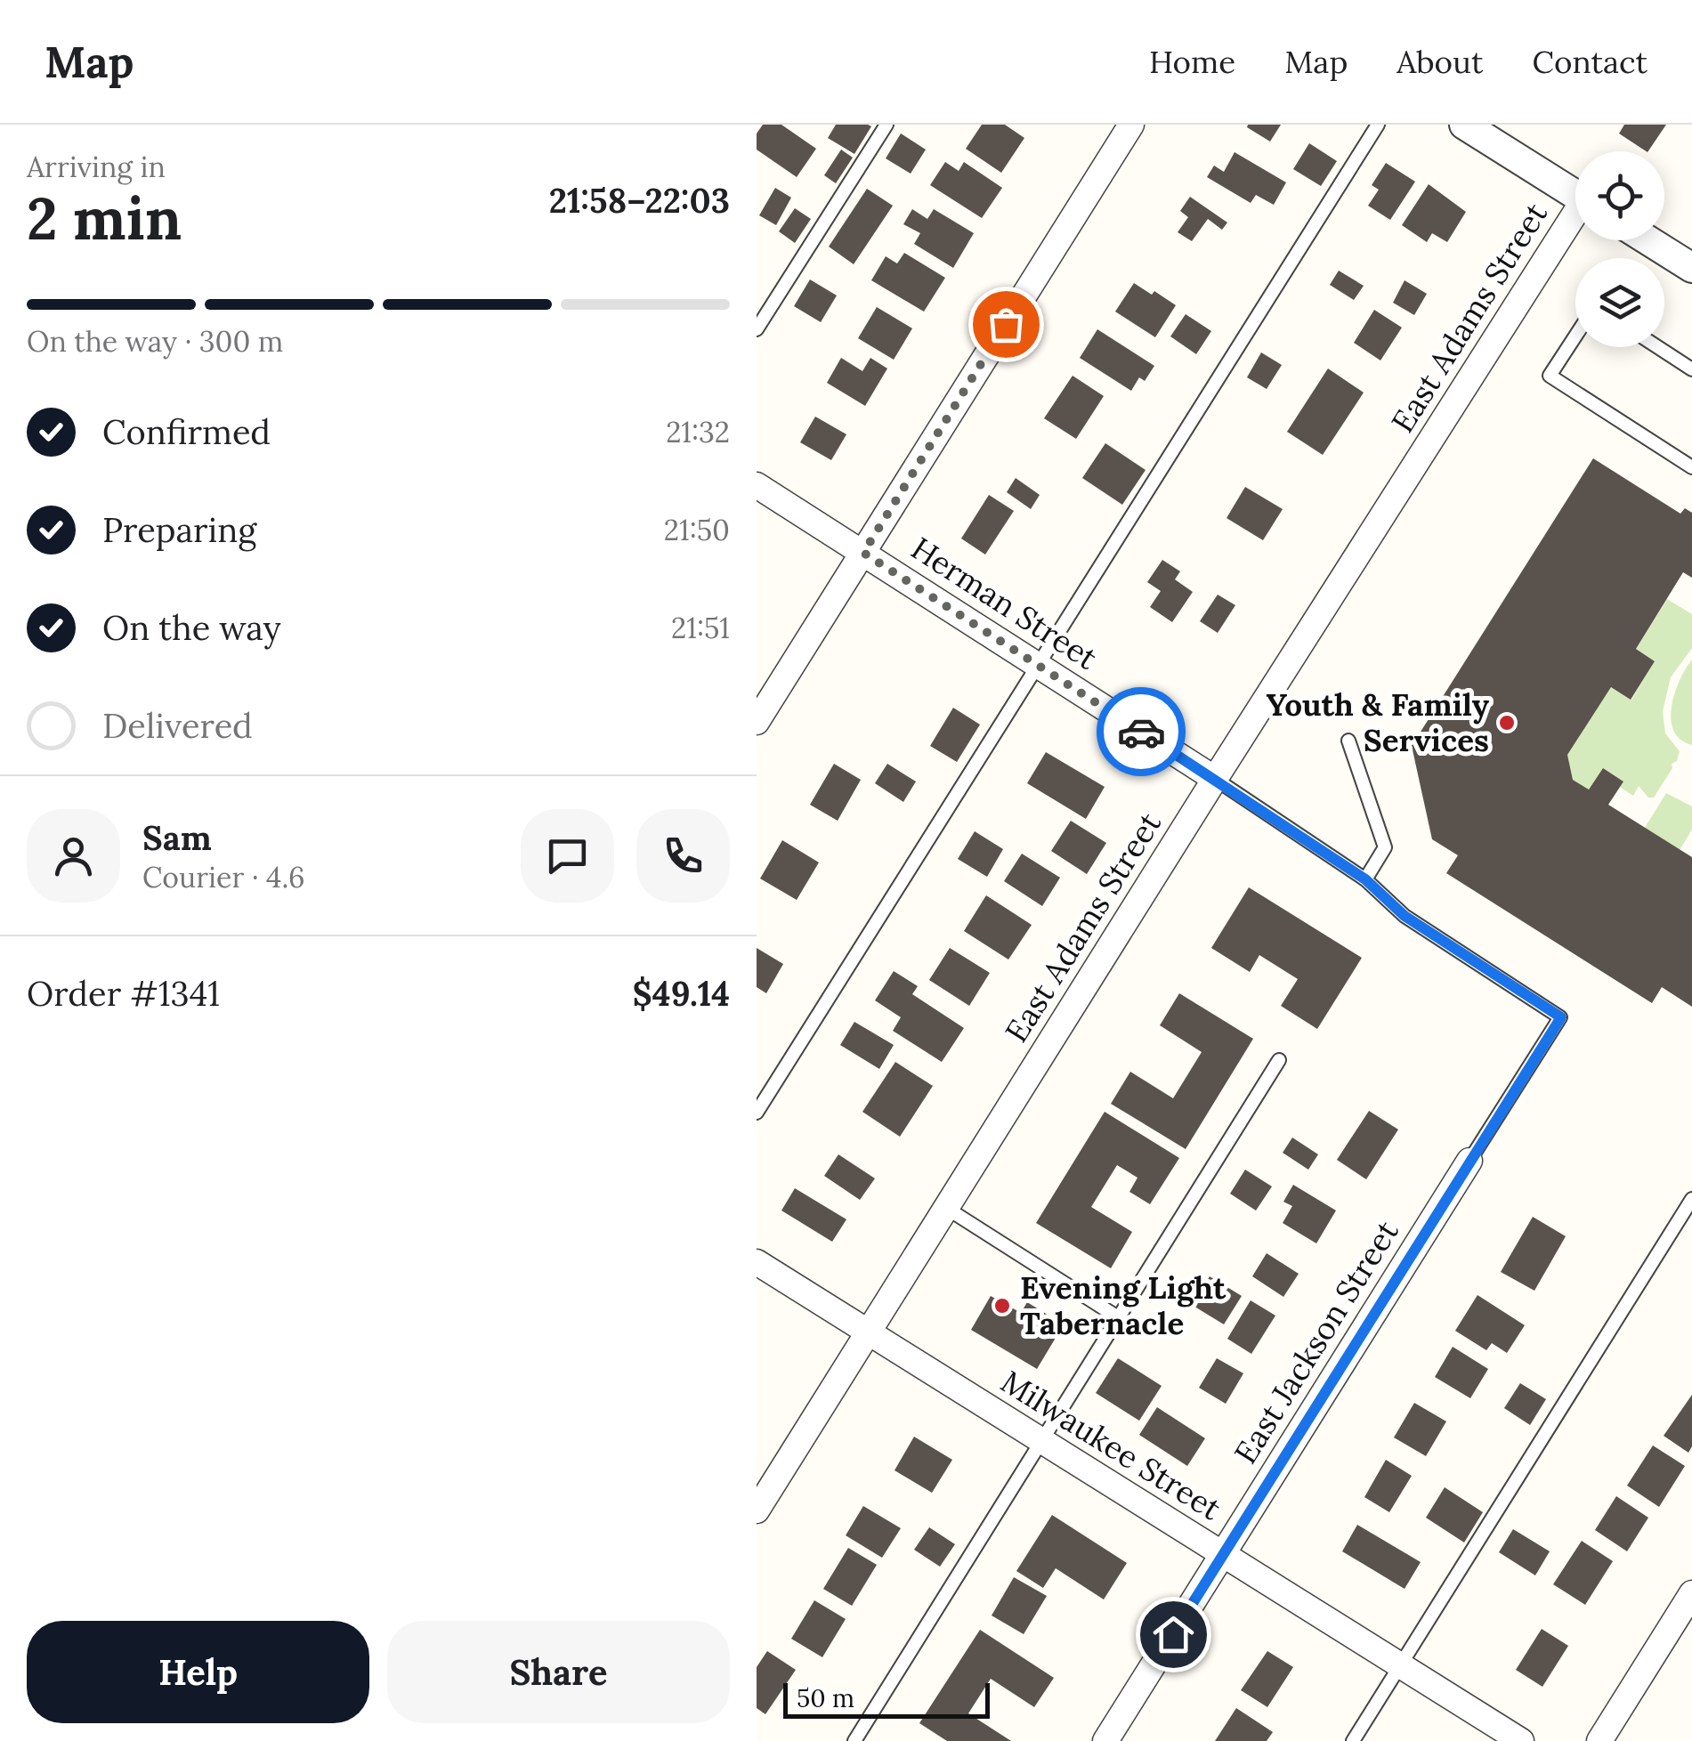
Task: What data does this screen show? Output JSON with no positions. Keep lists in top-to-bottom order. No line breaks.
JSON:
{"streets":{"street":["East Adams Street","Herman Street","East Jackson Street","Milwaukee Street"]},"crossings":[["East Adams Street","Herman Street"],["East Adams Street","Milwaukee Street"],["East Jackson Street","Milwaukee Street"]],"places":["Youth & Family Services","Evening Light Tabernacle"],"scale_bar":"50 m","page":{"header":"Map","nav":["Home","Map","About","Contact"],"heading":["2 min","Arriving in","21:58–22:03"],"panel":["Sam","Courier · 4.6","Order #1341","$49.14"],"bar":"On the way · 300 m","list":[["Confirmed","21:32"],["Preparing","21:50"],["On the way","21:51"],"Delivered"],"buttons":["Help","Share"],"scale":"50 m"}}
